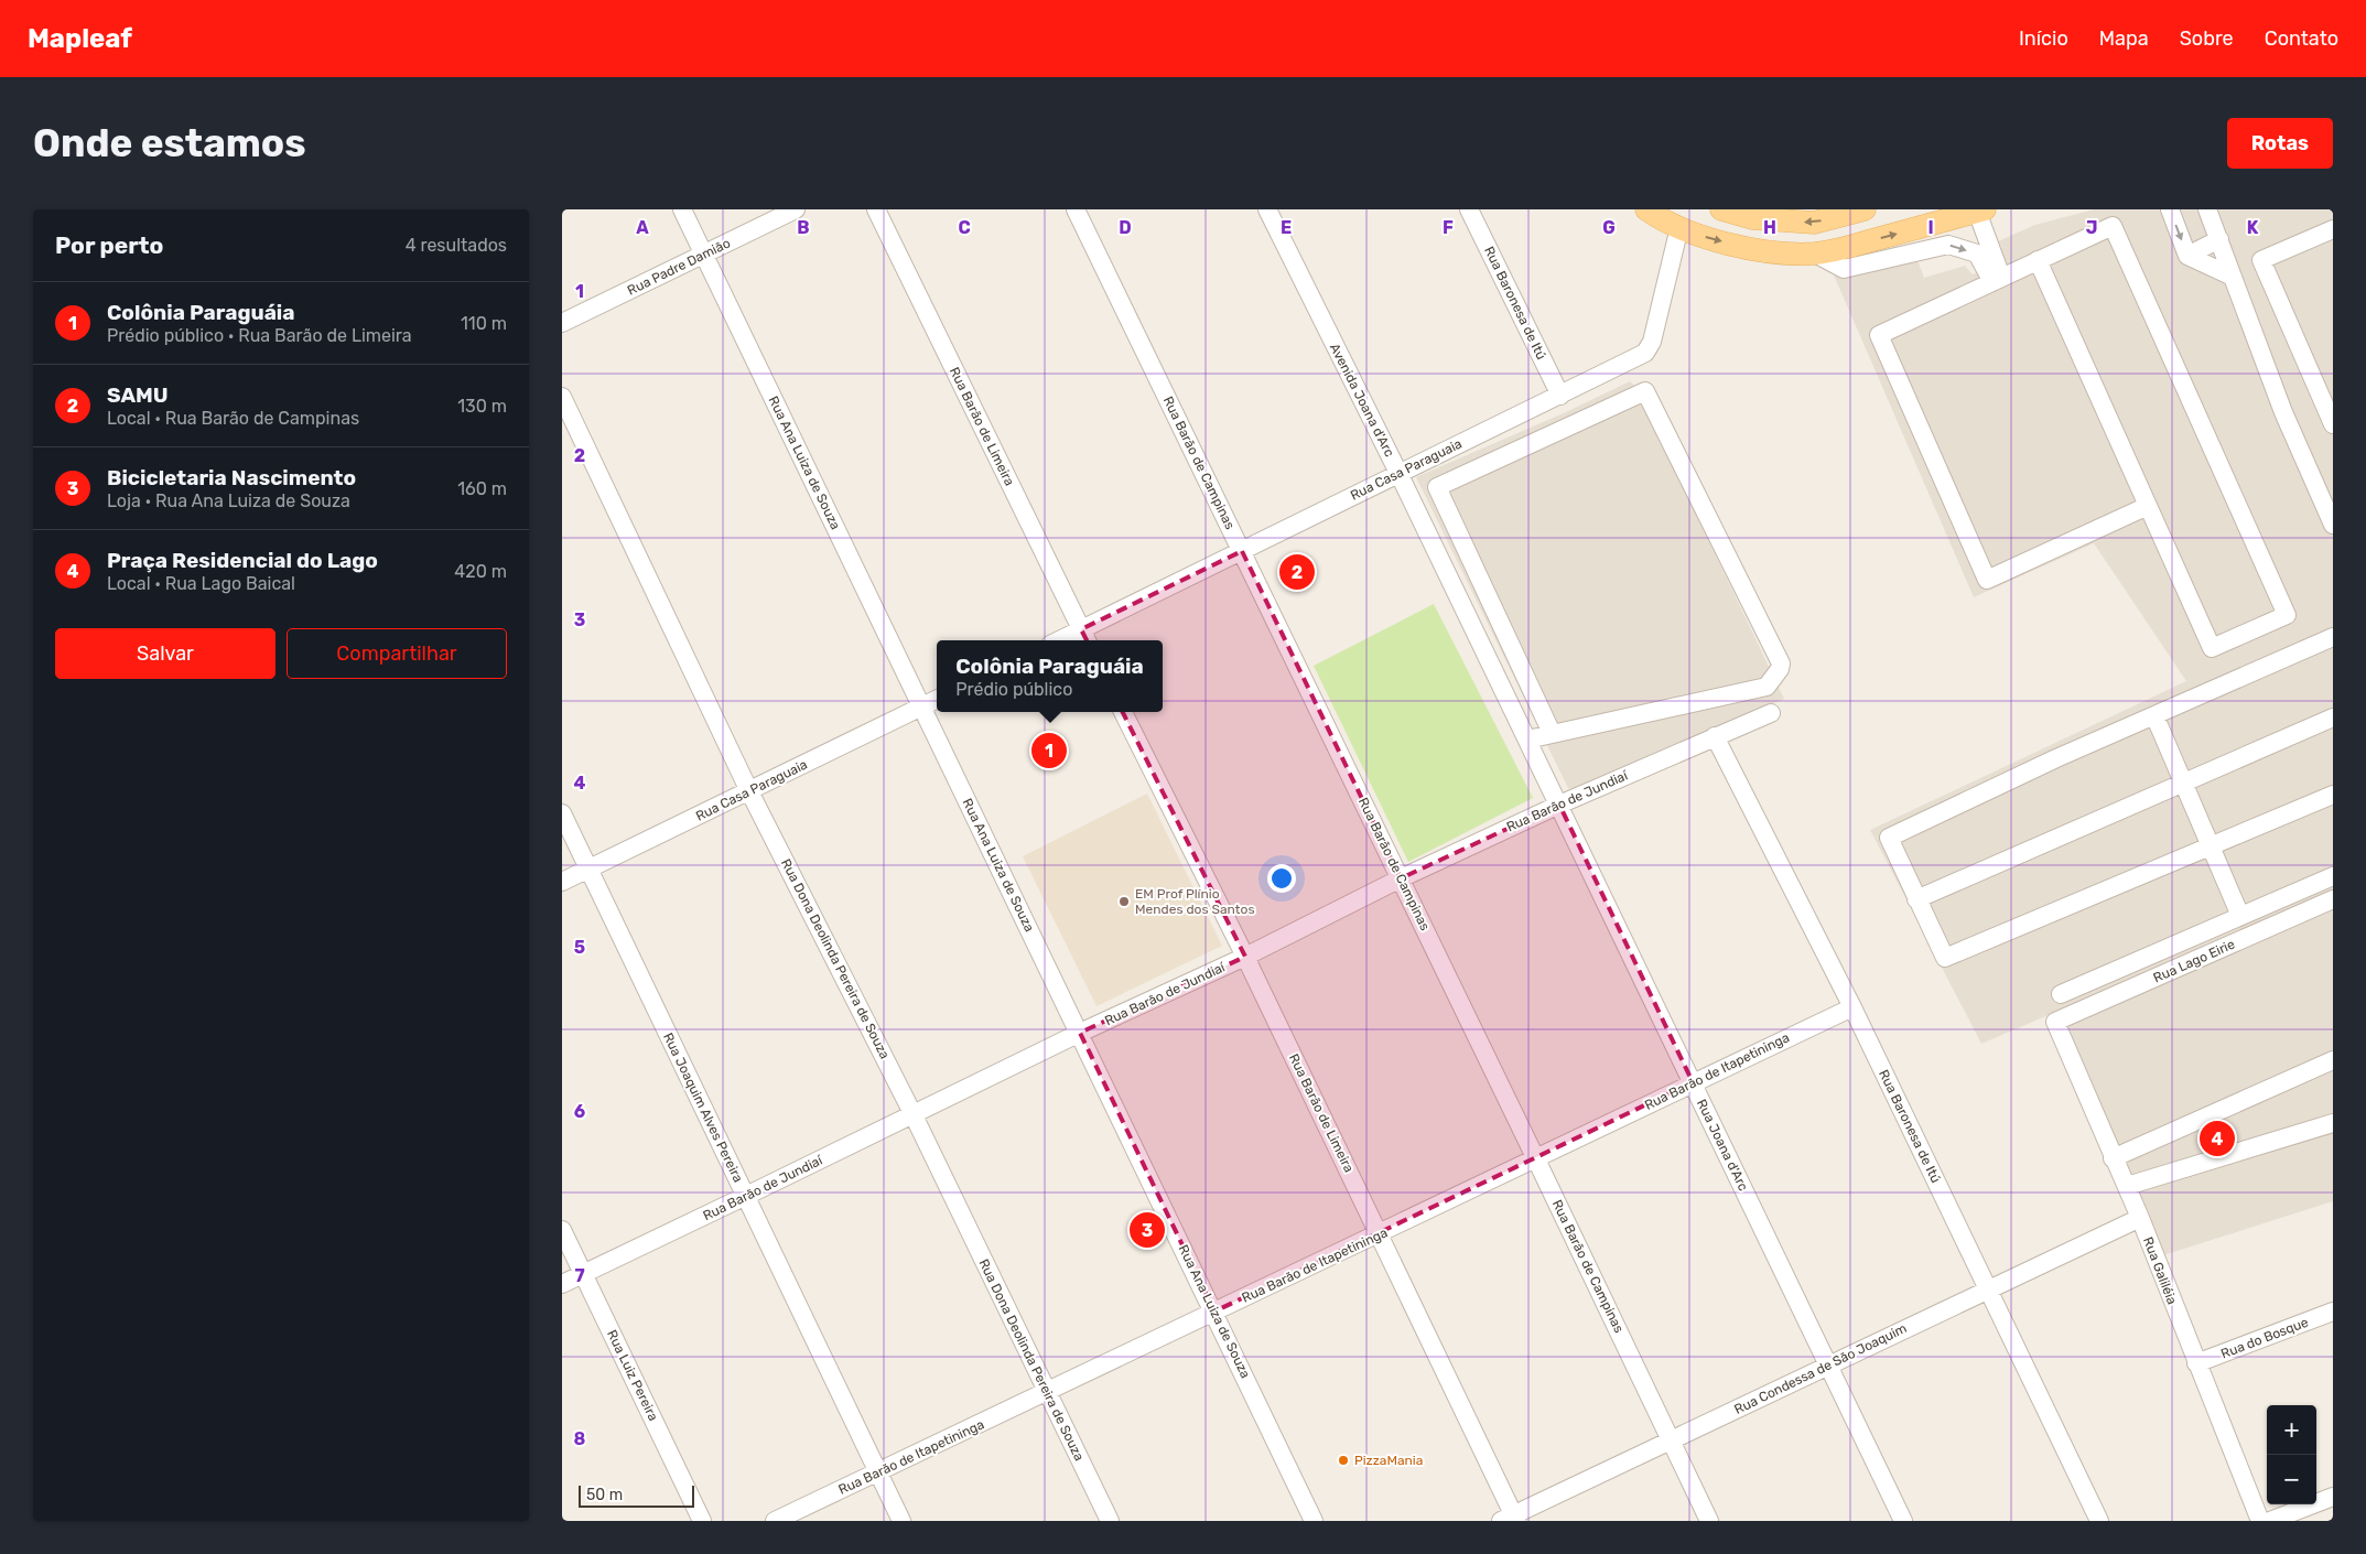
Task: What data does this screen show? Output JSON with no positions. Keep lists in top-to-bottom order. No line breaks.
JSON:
{"streets":{"street":["Rua Padre Damião","Rua Baronesa de Itú","Avenida Joana d'Arc","Rua Barão de Limeira","Rua Ana Luiza de Souza","Rua Barão de Campinas","Rua Casa Paraguaia","Rua Barão de Jundiaí","Rua Dona Deolinda Pereira de Souza","Rua Lago Eirie","Rua Barão de Itapetininga","Rua Joaquim Alves Pereira","Rua Joana d'Arc","Rua Galiléia","Rua do Bosque","Rua Condessa de São Joaquim","Rua Luiz Pereira"]},"crossings":[["Rua Padre Damião","Rua Ana Luiza de Souza"],["Rua Baronesa de Itú","Rua Casa Paraguaia"],["Rua Baronesa de Itú","Rua Barão de Jundiaí"],["Rua Baronesa de Itú","Rua Barão de Itapetininga"],["Rua Baronesa de Itú","Rua Condessa de São Joaquim"],["Avenida Joana d'Arc","Rua Casa Paraguaia"],["Avenida Joana d'Arc","Rua Joana d'Arc"],["Rua Barão de Limeira","Rua Casa Paraguaia"],["Rua Barão de Limeira","Rua Barão de Jundiaí"],["Rua Barão de Limeira","Rua Barão de Itapetininga"],["Rua Barão de Limeira","Rua Condessa de São Joaquim"],["Rua Ana Luiza de Souza","Rua Casa Paraguaia"],["Rua Ana Luiza de Souza","Rua Barão de Jundiaí"],["Rua Ana Luiza de Souza","Rua Barão de Itapetininga"],["Rua Barão de Campinas","Rua Casa Paraguaia"],["Rua Barão de Campinas","Rua Barão de Jundiaí"],["Rua Barão de Campinas","Rua Barão de Itapetininga"],["Rua Barão de Campinas","Rua Condessa de São Joaquim"],["Rua Casa Paraguaia","Rua Dona Deolinda Pereira de Souza"],["Rua Casa Paraguaia","Rua Joaquim Alves Pereira"],["Rua Barão de Jundiaí","Rua Dona Deolinda Pereira de Souza"],["Rua Barão de Jundiaí","Rua Joaquim Alves Pereira"],["Rua Barão de Jundiaí","Rua Joana d'Arc"],["Rua Barão de Jundiaí","Rua Luiz Pereira"],["Rua Dona Deolinda Pereira de Souza","Rua Barão de Itapetininga"],["Rua Lago Eirie","Rua Galiléia"],["Rua Barão de Itapetininga","Rua Joaquim Alves Pereira"],["Rua Barão de Itapetininga","Rua Joana d'Arc"],["Rua Joana d'Arc","Rua Condessa de São Joaquim"],["Rua Galiléia","Rua do Bosque"],["Rua Galiléia","Rua Condessa de São Joaquim"]],"places":["EM Prof Plínio Mendes dos Santos","PizzaMania"],"scale_bar":"50 m","page":{"header":"Mapleaf","nav":["Início","Mapa","Sobre","Contato"],"buttons":["Rotas",["Salvar","Compartilhar"]],"title":"Onde estamos","heading":["Por perto","4 resultados"],"list":[{"mark":"1","name":"Colônia Paraguáia","note":"Prédio público · Rua Barão de Limeira","value":"110 m"},{"mark":"2","name":"SAMU","note":"Local · Rua Barão de Campinas","value":"130 m"},{"mark":"3","name":"Bicicletaria Nascimento","note":"Loja · Rua Ana Luiza de Souza","value":"160 m"},{"mark":"4","name":"Praça Residencial do Lago","note":"Local · Rua Lago Baical","value":"420 m"}],"pins":["2","1","4","3"],"popup":["Colônia Paraguáia","Prédio público"],"map_buttons":["+","−"],"scale":"50 m"},"grid":{"columns":["A","B","C","D","E","F","G","H","I","J","K"],"rows":["1","2","3","4","5","6","7","8"]}}
